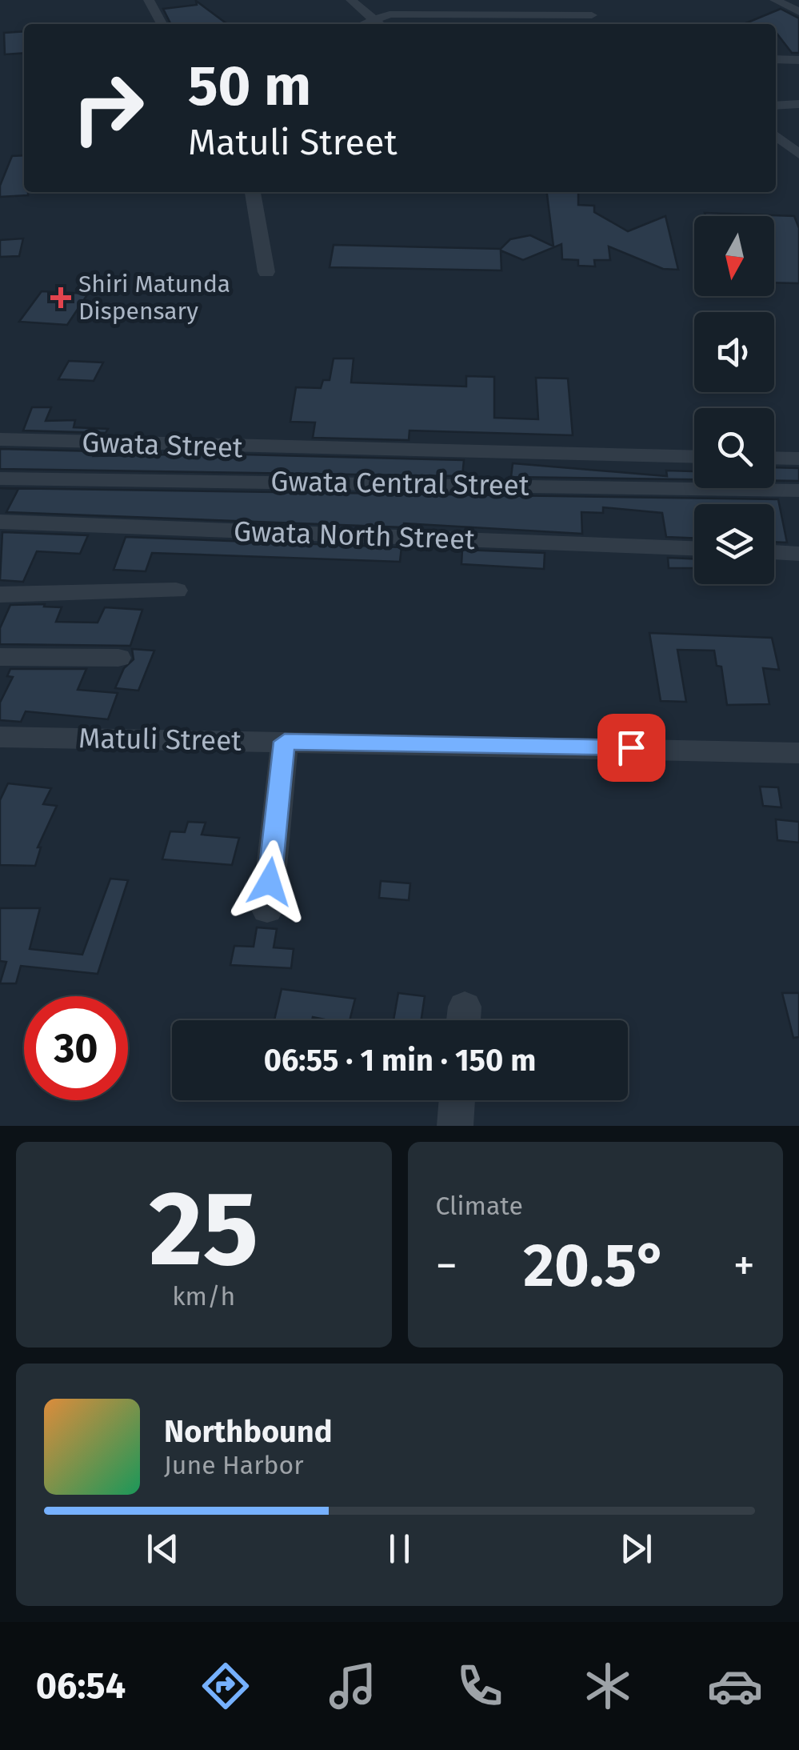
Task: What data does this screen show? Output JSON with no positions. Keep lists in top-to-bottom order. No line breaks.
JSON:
{"streets":{"street":["Gwata Street","Gwata Central Street","Gwata North Street","Matuli Street"]},"places":{"health":["Shiri Matunda Dispensary"]},"north":"bottom","page":{"turn":["50 m","Matuli Street"],"limit":"30","trip":"06:55 · 1 min · 150 m","tile":[["25","km/h"],"Climate"],"heat":["−","20.5°","+"],"song":["Northbound","June Harbor"],"tabs":"06:54"}}
